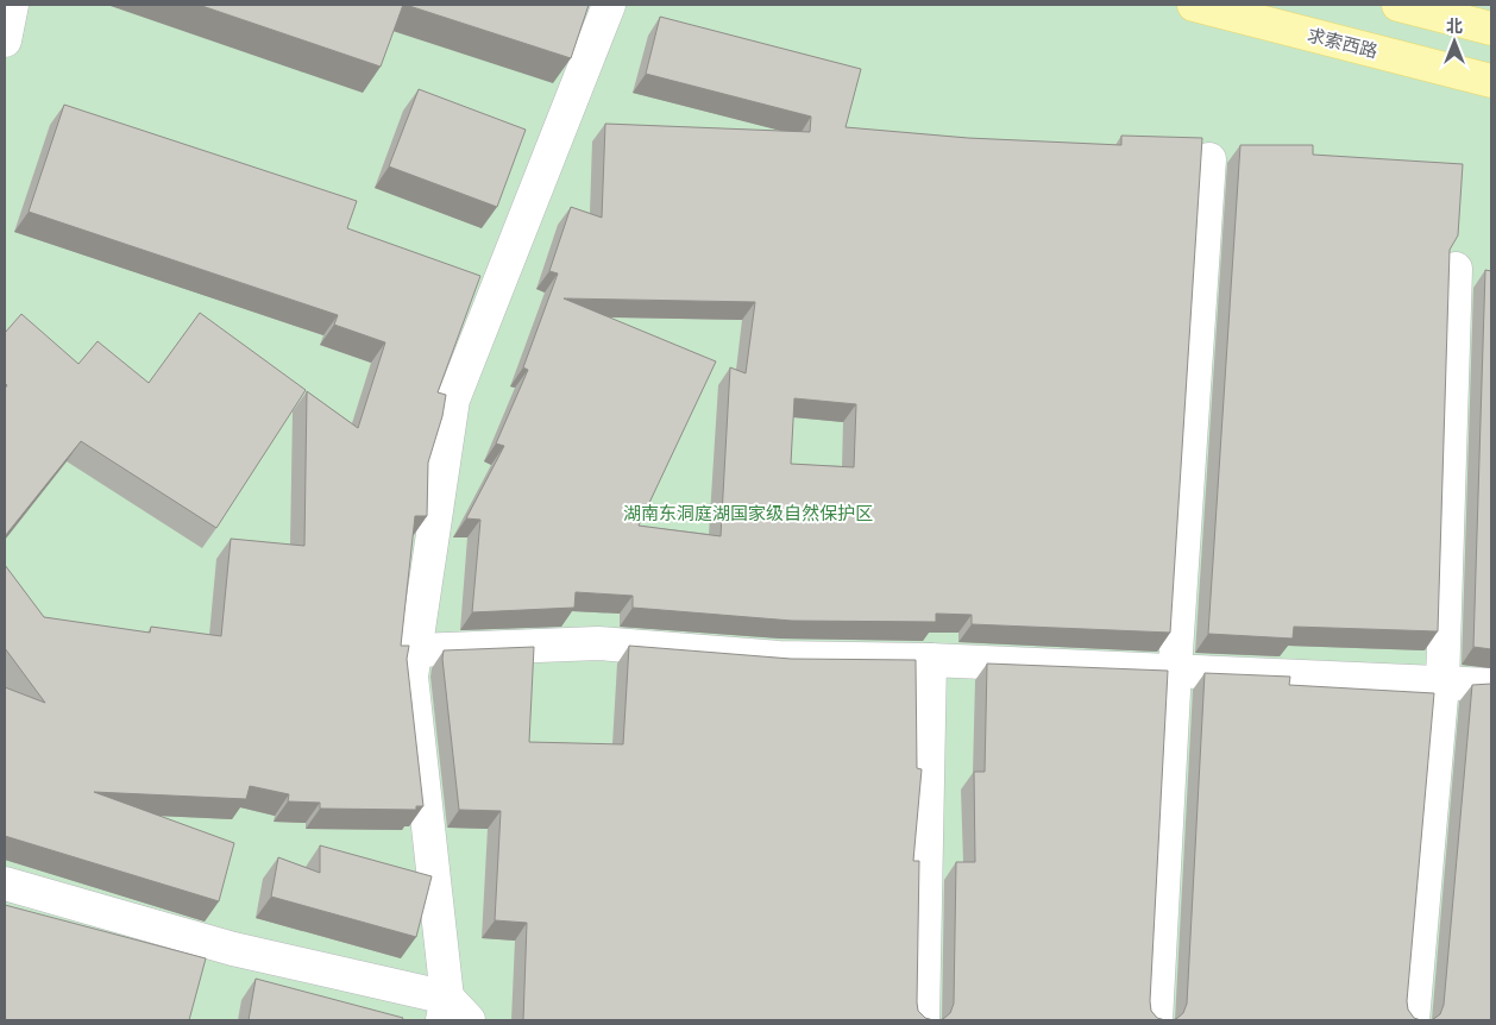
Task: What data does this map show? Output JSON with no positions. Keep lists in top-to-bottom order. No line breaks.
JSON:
{"streets":{"main road":["求索西路"]},"parks":["湖南东洞庭湖国家级自然保护区"],"north":"top"}
